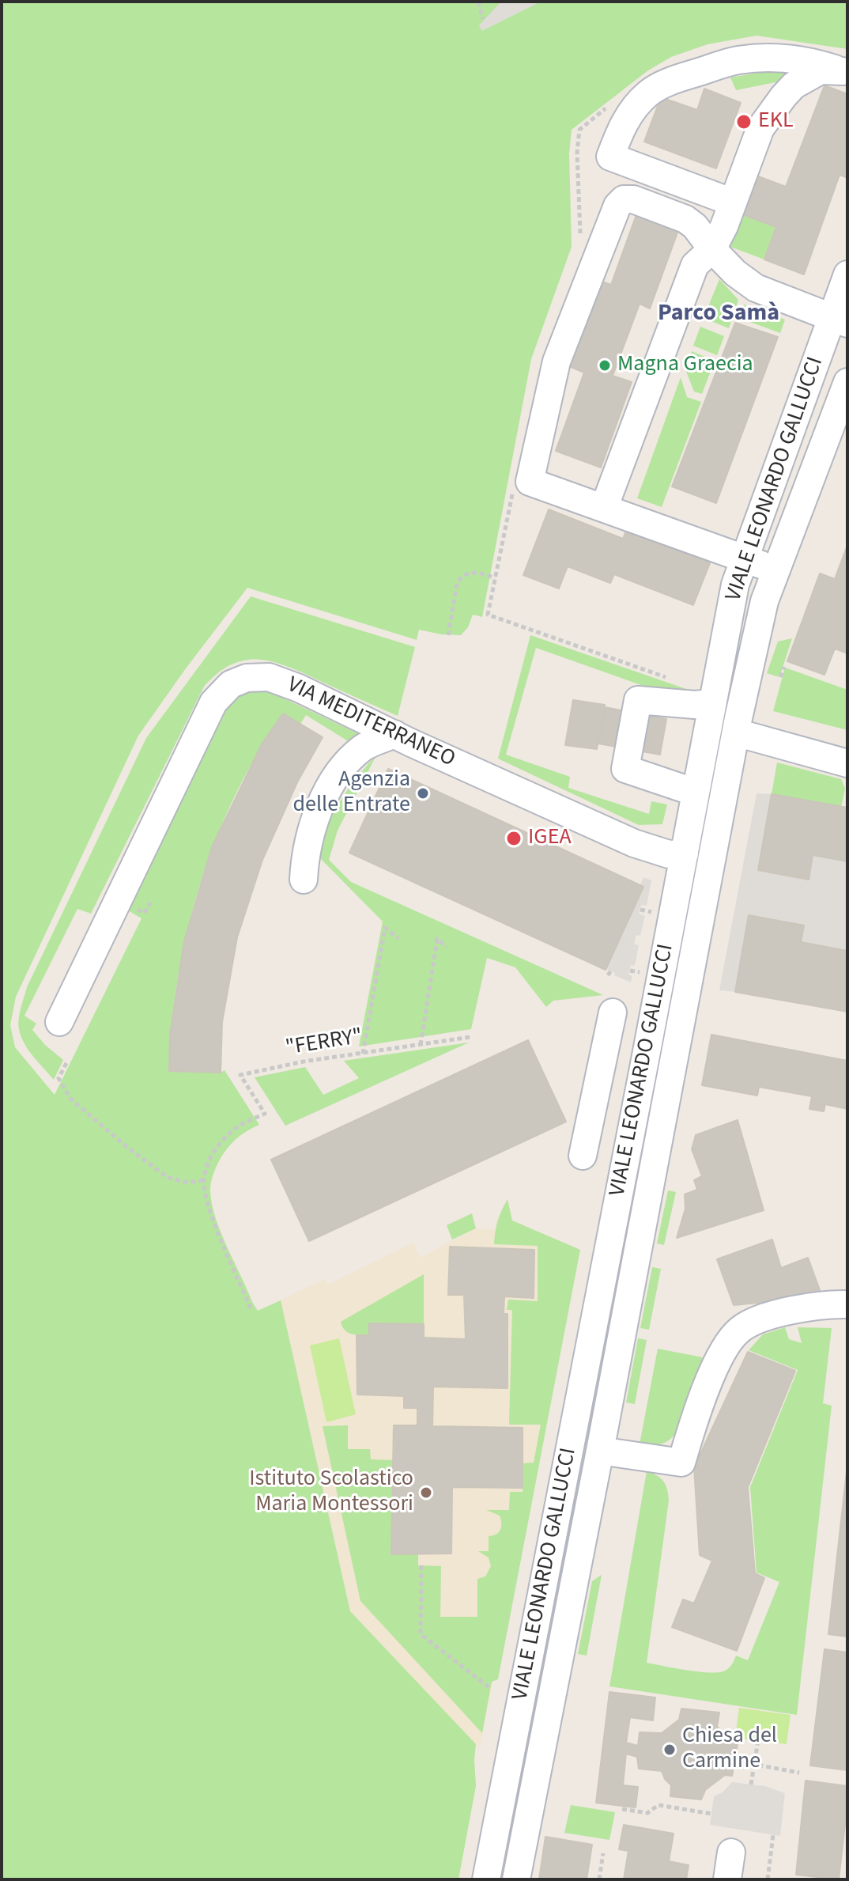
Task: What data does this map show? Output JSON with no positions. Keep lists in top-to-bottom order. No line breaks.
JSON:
{"streets":{"street":["VIALE LEONARDO GALLUCCI","VIA MEDITERRANEO"],"path":["\"FERRY\""]},"crossings":[["VIALE LEONARDO GALLUCCI","VIA MEDITERRANEO"]],"districts":["Parco Samà"],"places":["EKL","Magna Graecia","Agenzia delle Entrate","IGEA","Istituto Scolastico Maria Montessori","Chiesa del Carmine"]}
